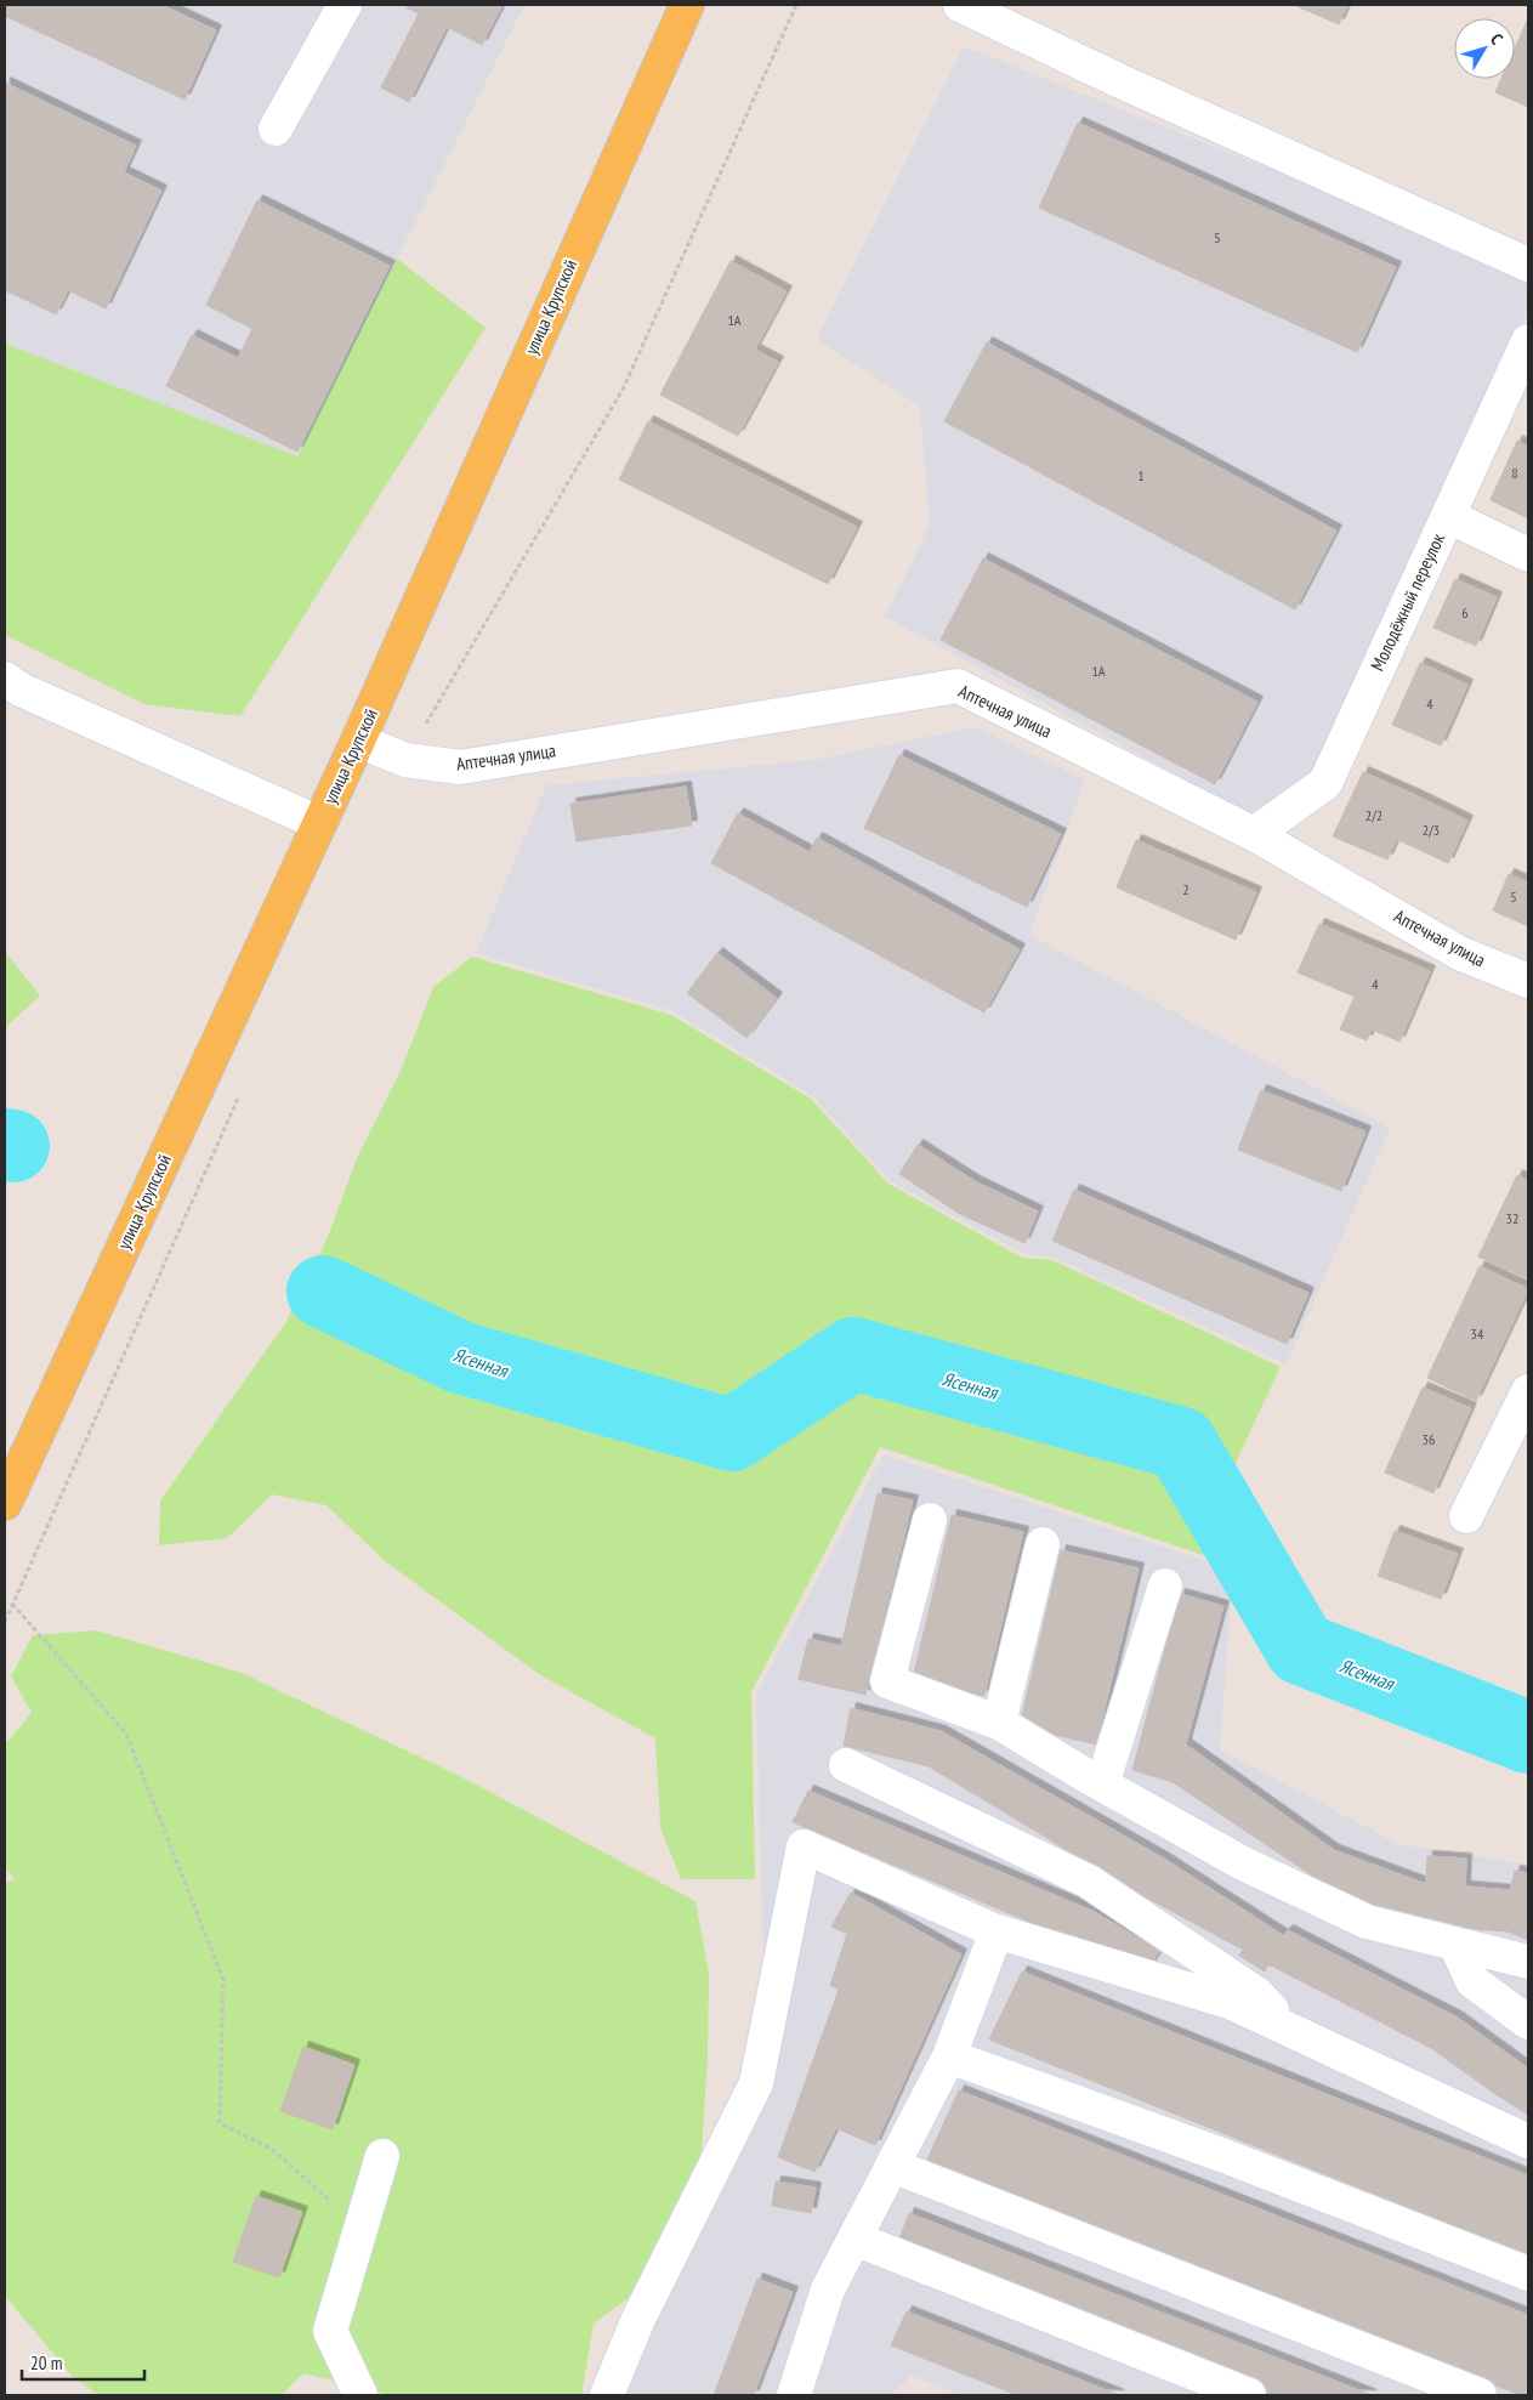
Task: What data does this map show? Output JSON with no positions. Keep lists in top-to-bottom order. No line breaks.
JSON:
{"streets":{"main road":["улица Крупской"],"street":["Молодёжный переулок","Аптечная улица"]},"crossings":[["улица Крупской","Аптечная улица"],["Молодёжный переулок","Аптечная улица"]],"water":["Ясенная"],"house_numbers":["5","1А","8","1","6","1А","4","2/2","2/3","2","5","4","32","34","36"],"scale_bar":"20 m","north":"top right"}
